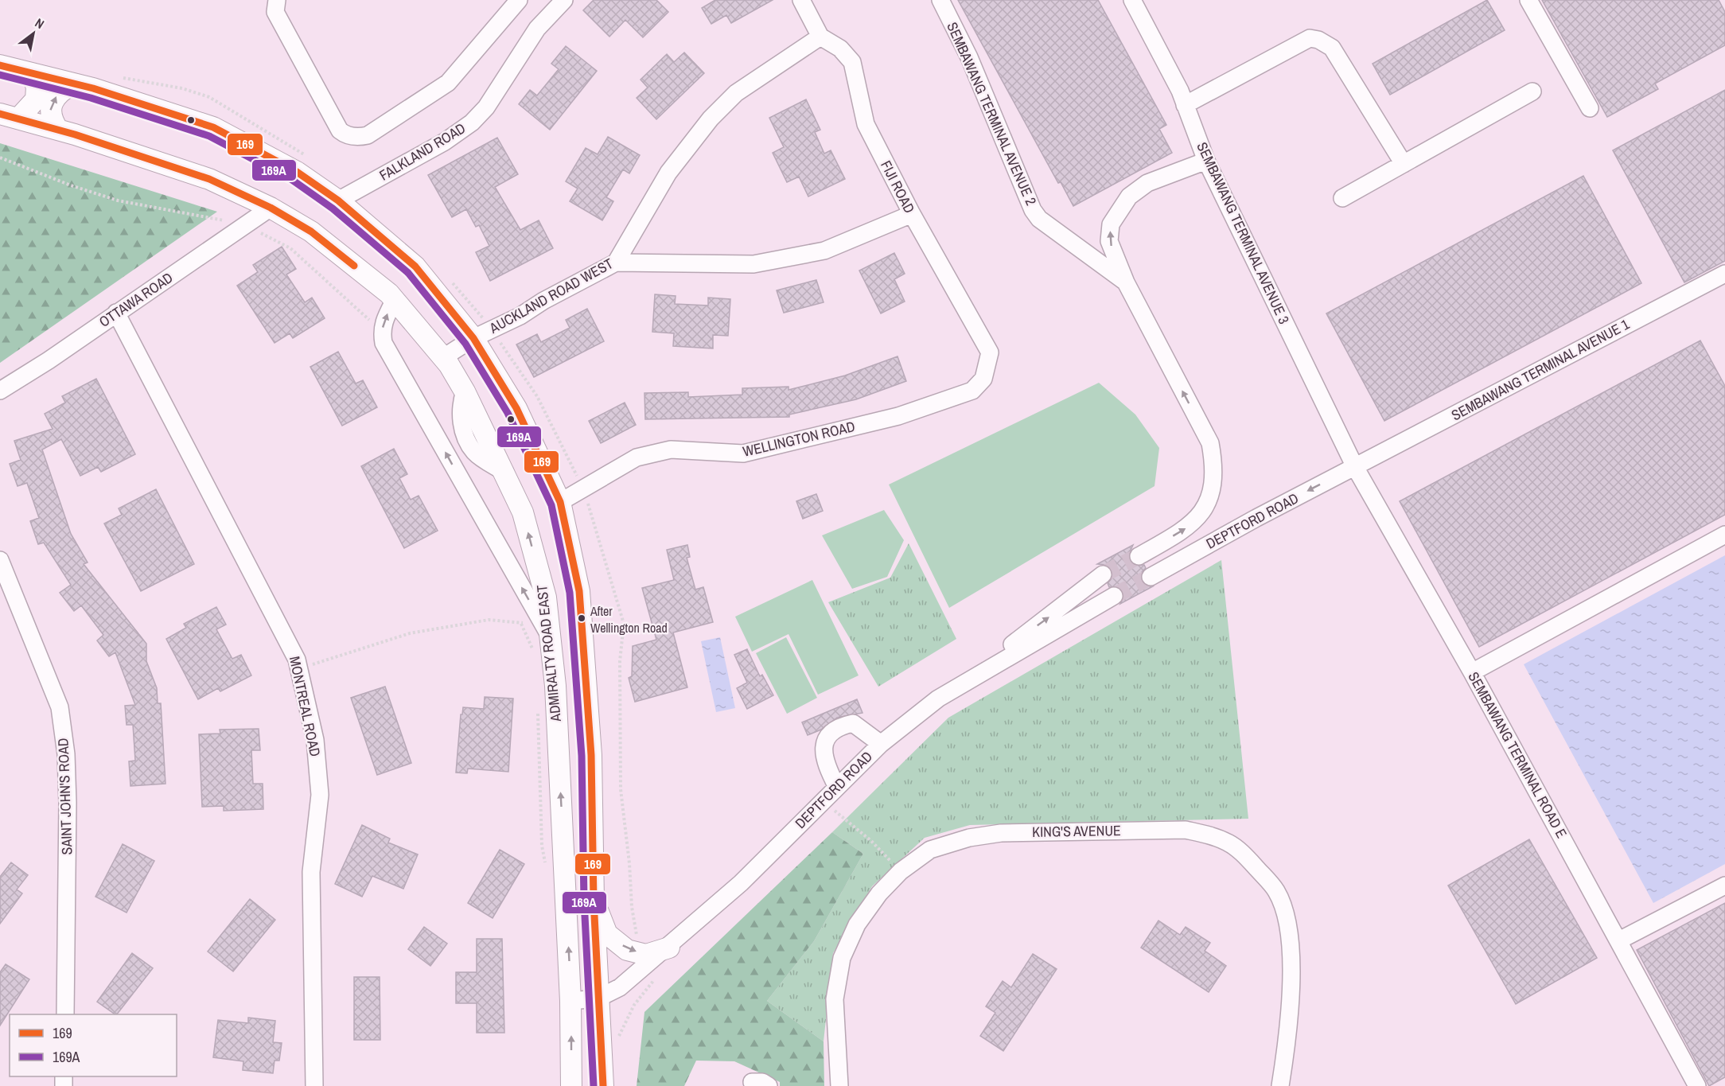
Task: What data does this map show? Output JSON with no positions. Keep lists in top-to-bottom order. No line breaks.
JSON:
{"streets":{"main road":["ADMIRALTY ROAD EAST"],"street":["SEMBAWANG TERMINAL AVENUE 2","FALKLAND ROAD","FIJI ROAD","SEMBAWANG TERMINAL AVENUE 3","AUCKLAND ROAD WEST","OTTAWA ROAD","SEMBAWANG TERMINAL AVENUE 1","WELLINGTON ROAD","DEPTFORD ROAD","MONTREAL ROAD","SEMBAWANG TERMINAL ROAD E","SAINT JOHN'S ROAD","KING'S AVENUE"]},"crossings":[["FIJI ROAD","AUCKLAND ROAD WEST"],["FIJI ROAD","WELLINGTON ROAD"],["SEMBAWANG TERMINAL AVENUE 3","SEMBAWANG TERMINAL AVENUE 1"],["SEMBAWANG TERMINAL AVENUE 3","DEPTFORD ROAD"],["SEMBAWANG TERMINAL AVENUE 3","SEMBAWANG TERMINAL ROAD E"],["AUCKLAND ROAD WEST","ADMIRALTY ROAD EAST"],["OTTAWA ROAD","ADMIRALTY ROAD EAST"],["OTTAWA ROAD","MONTREAL ROAD"],["SEMBAWANG TERMINAL AVENUE 1","DEPTFORD ROAD"],["SEMBAWANG TERMINAL AVENUE 1","SEMBAWANG TERMINAL ROAD E"],["DEPTFORD ROAD","ADMIRALTY ROAD EAST"],["DEPTFORD ROAD","SEMBAWANG TERMINAL ROAD E"]],"one_way":["SEMBAWANG TERMINAL AVENUE 2"],"places":["After Wellington Road"],"lines":["transit line 169","transit line 169A"],"legend":["169","169A"],"north":"top right"}
